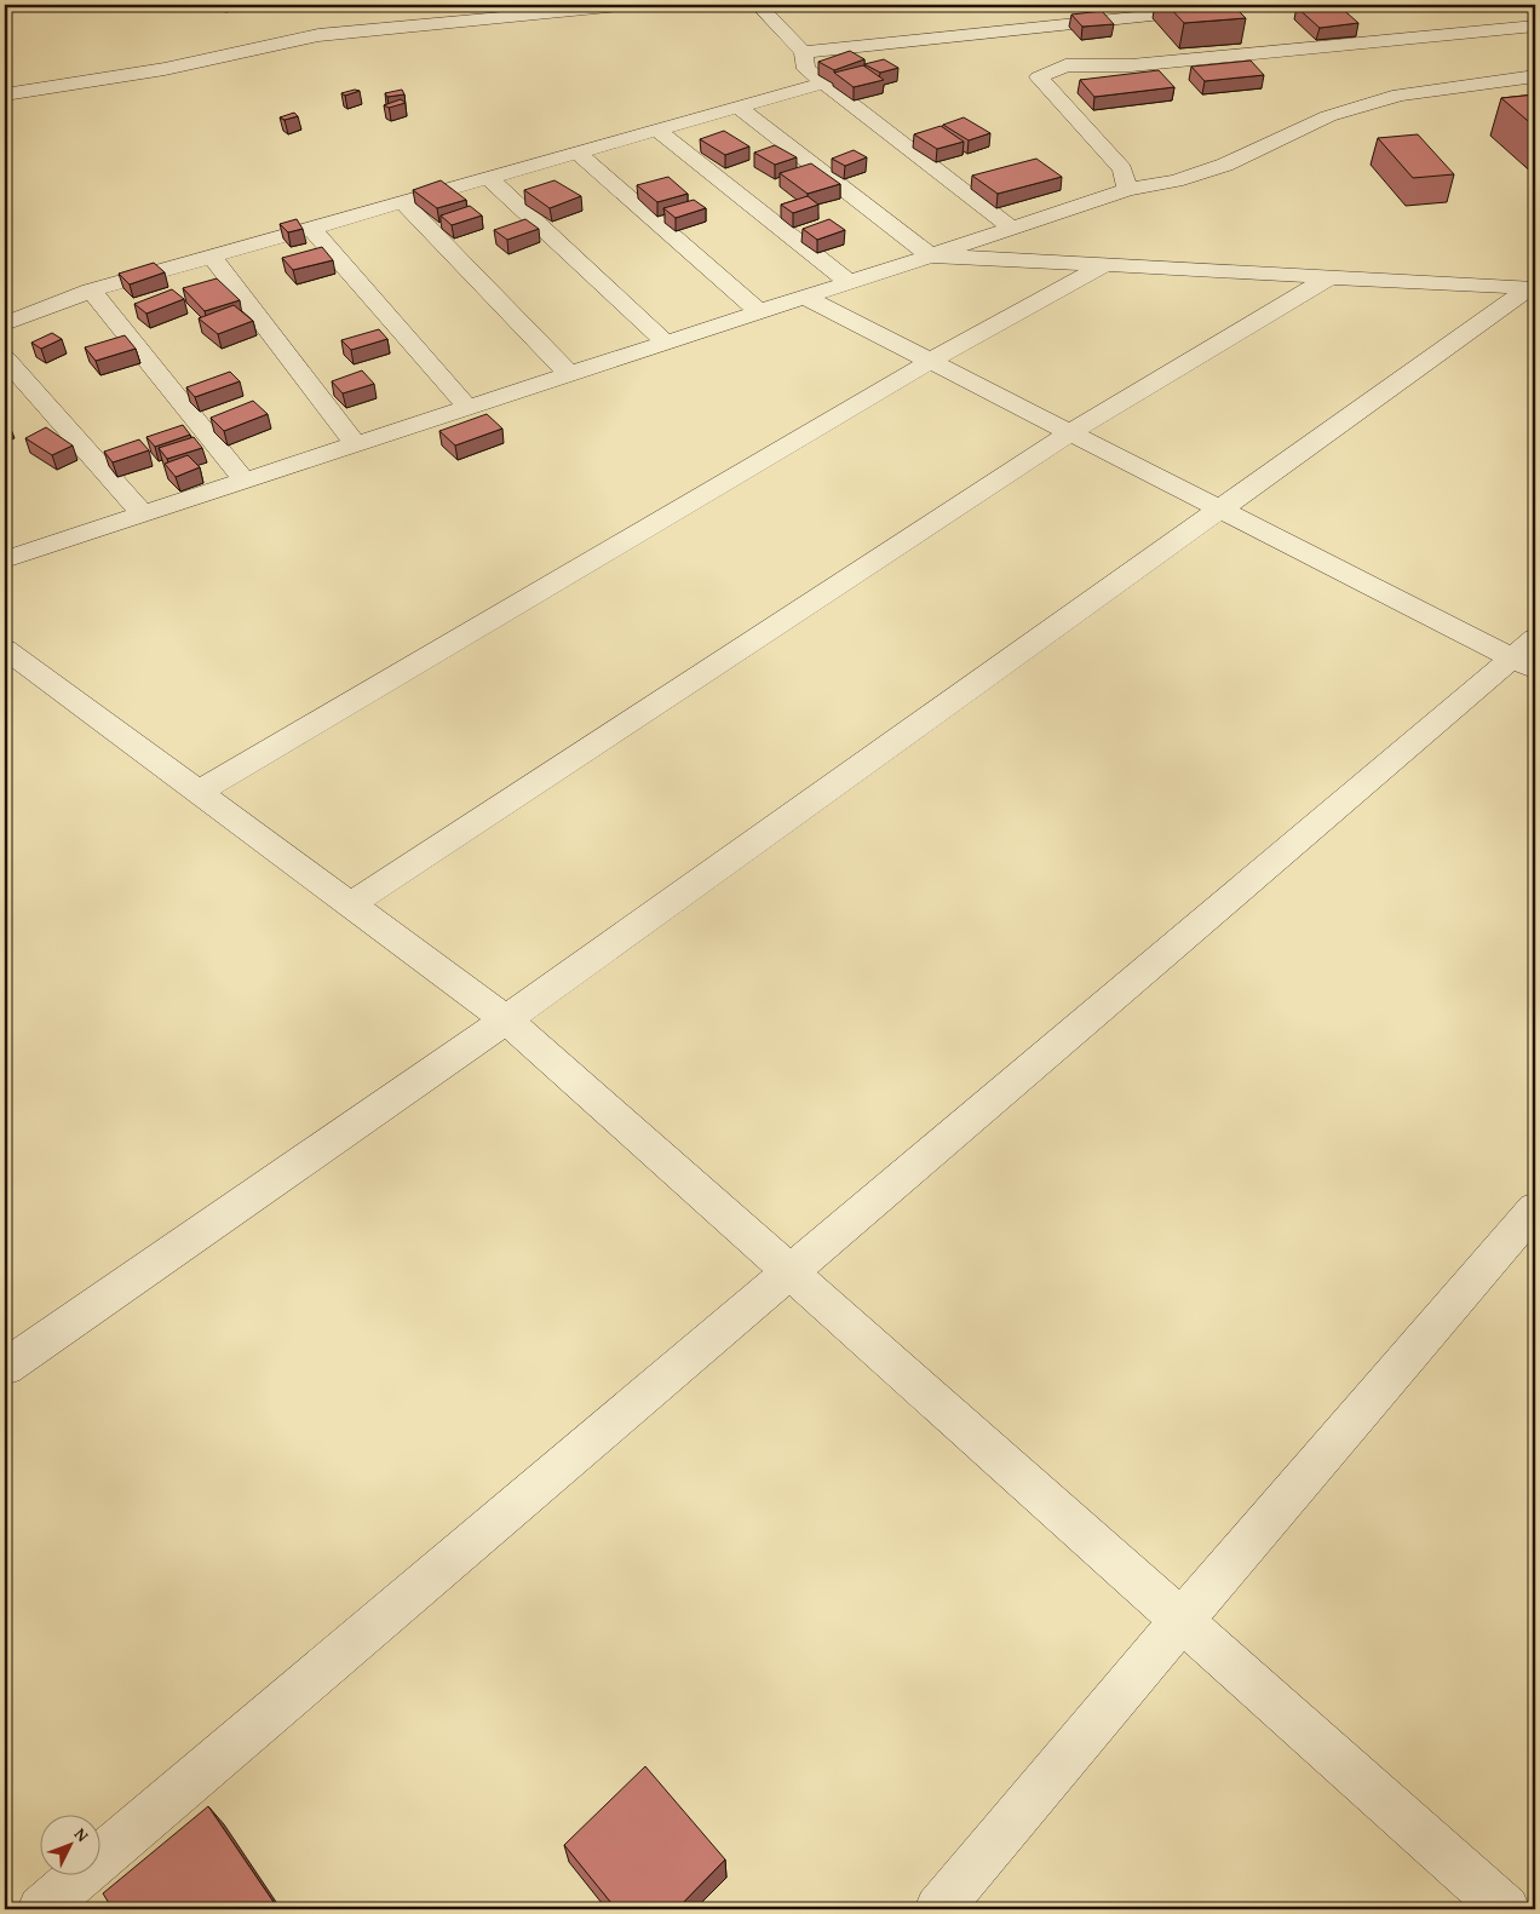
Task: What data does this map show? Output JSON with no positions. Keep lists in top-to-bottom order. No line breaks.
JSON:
{"north":"top right"}
